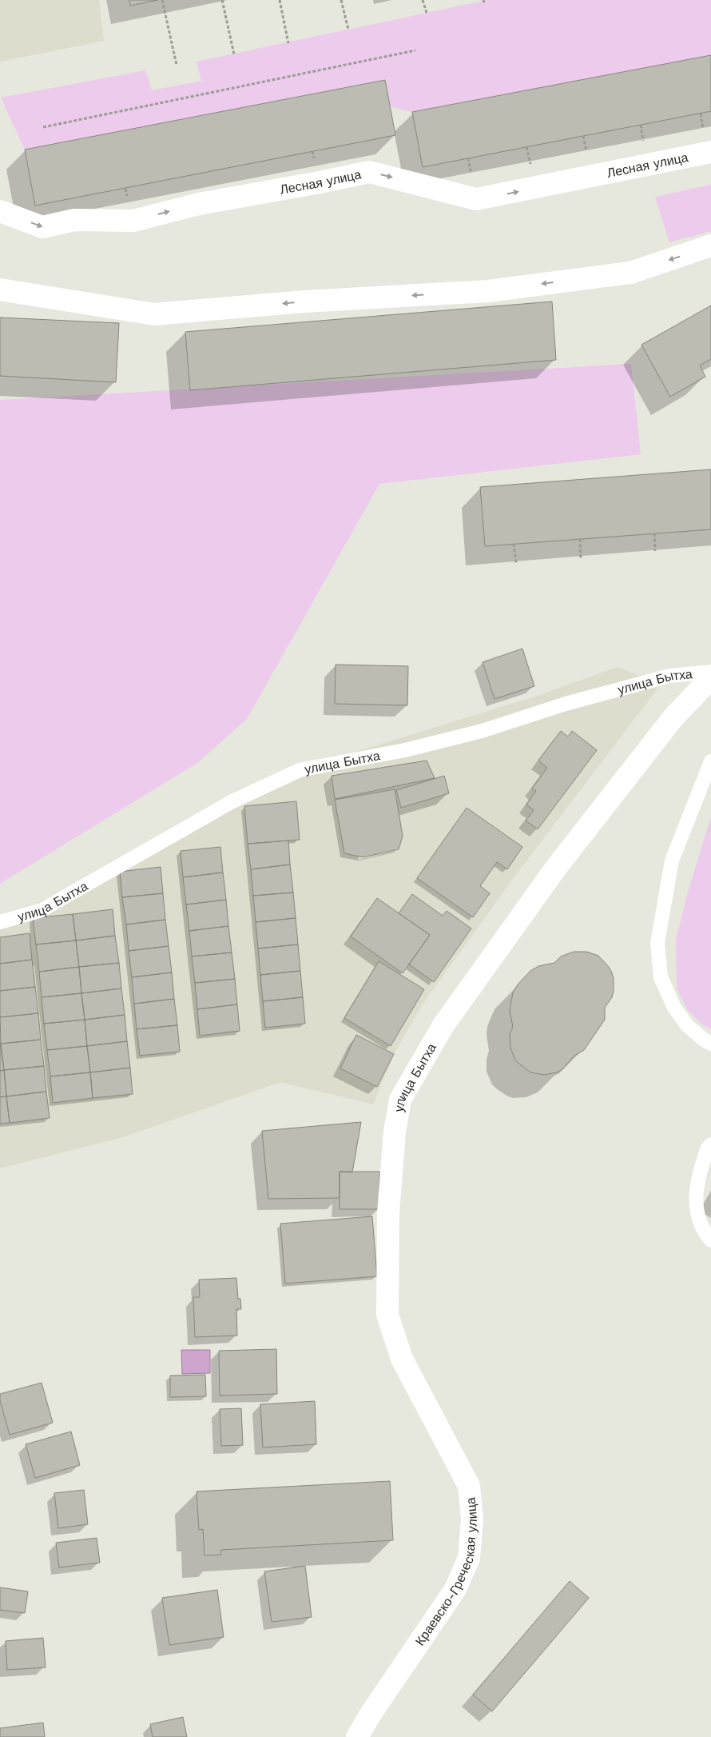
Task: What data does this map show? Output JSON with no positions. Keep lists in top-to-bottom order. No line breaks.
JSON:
{"streets":{"street":["Лесная улица","улица Бытха","Краевско-Греческая улица"]},"crossings":[["улица Бытха","Краевско-Греческая улица"]]}
